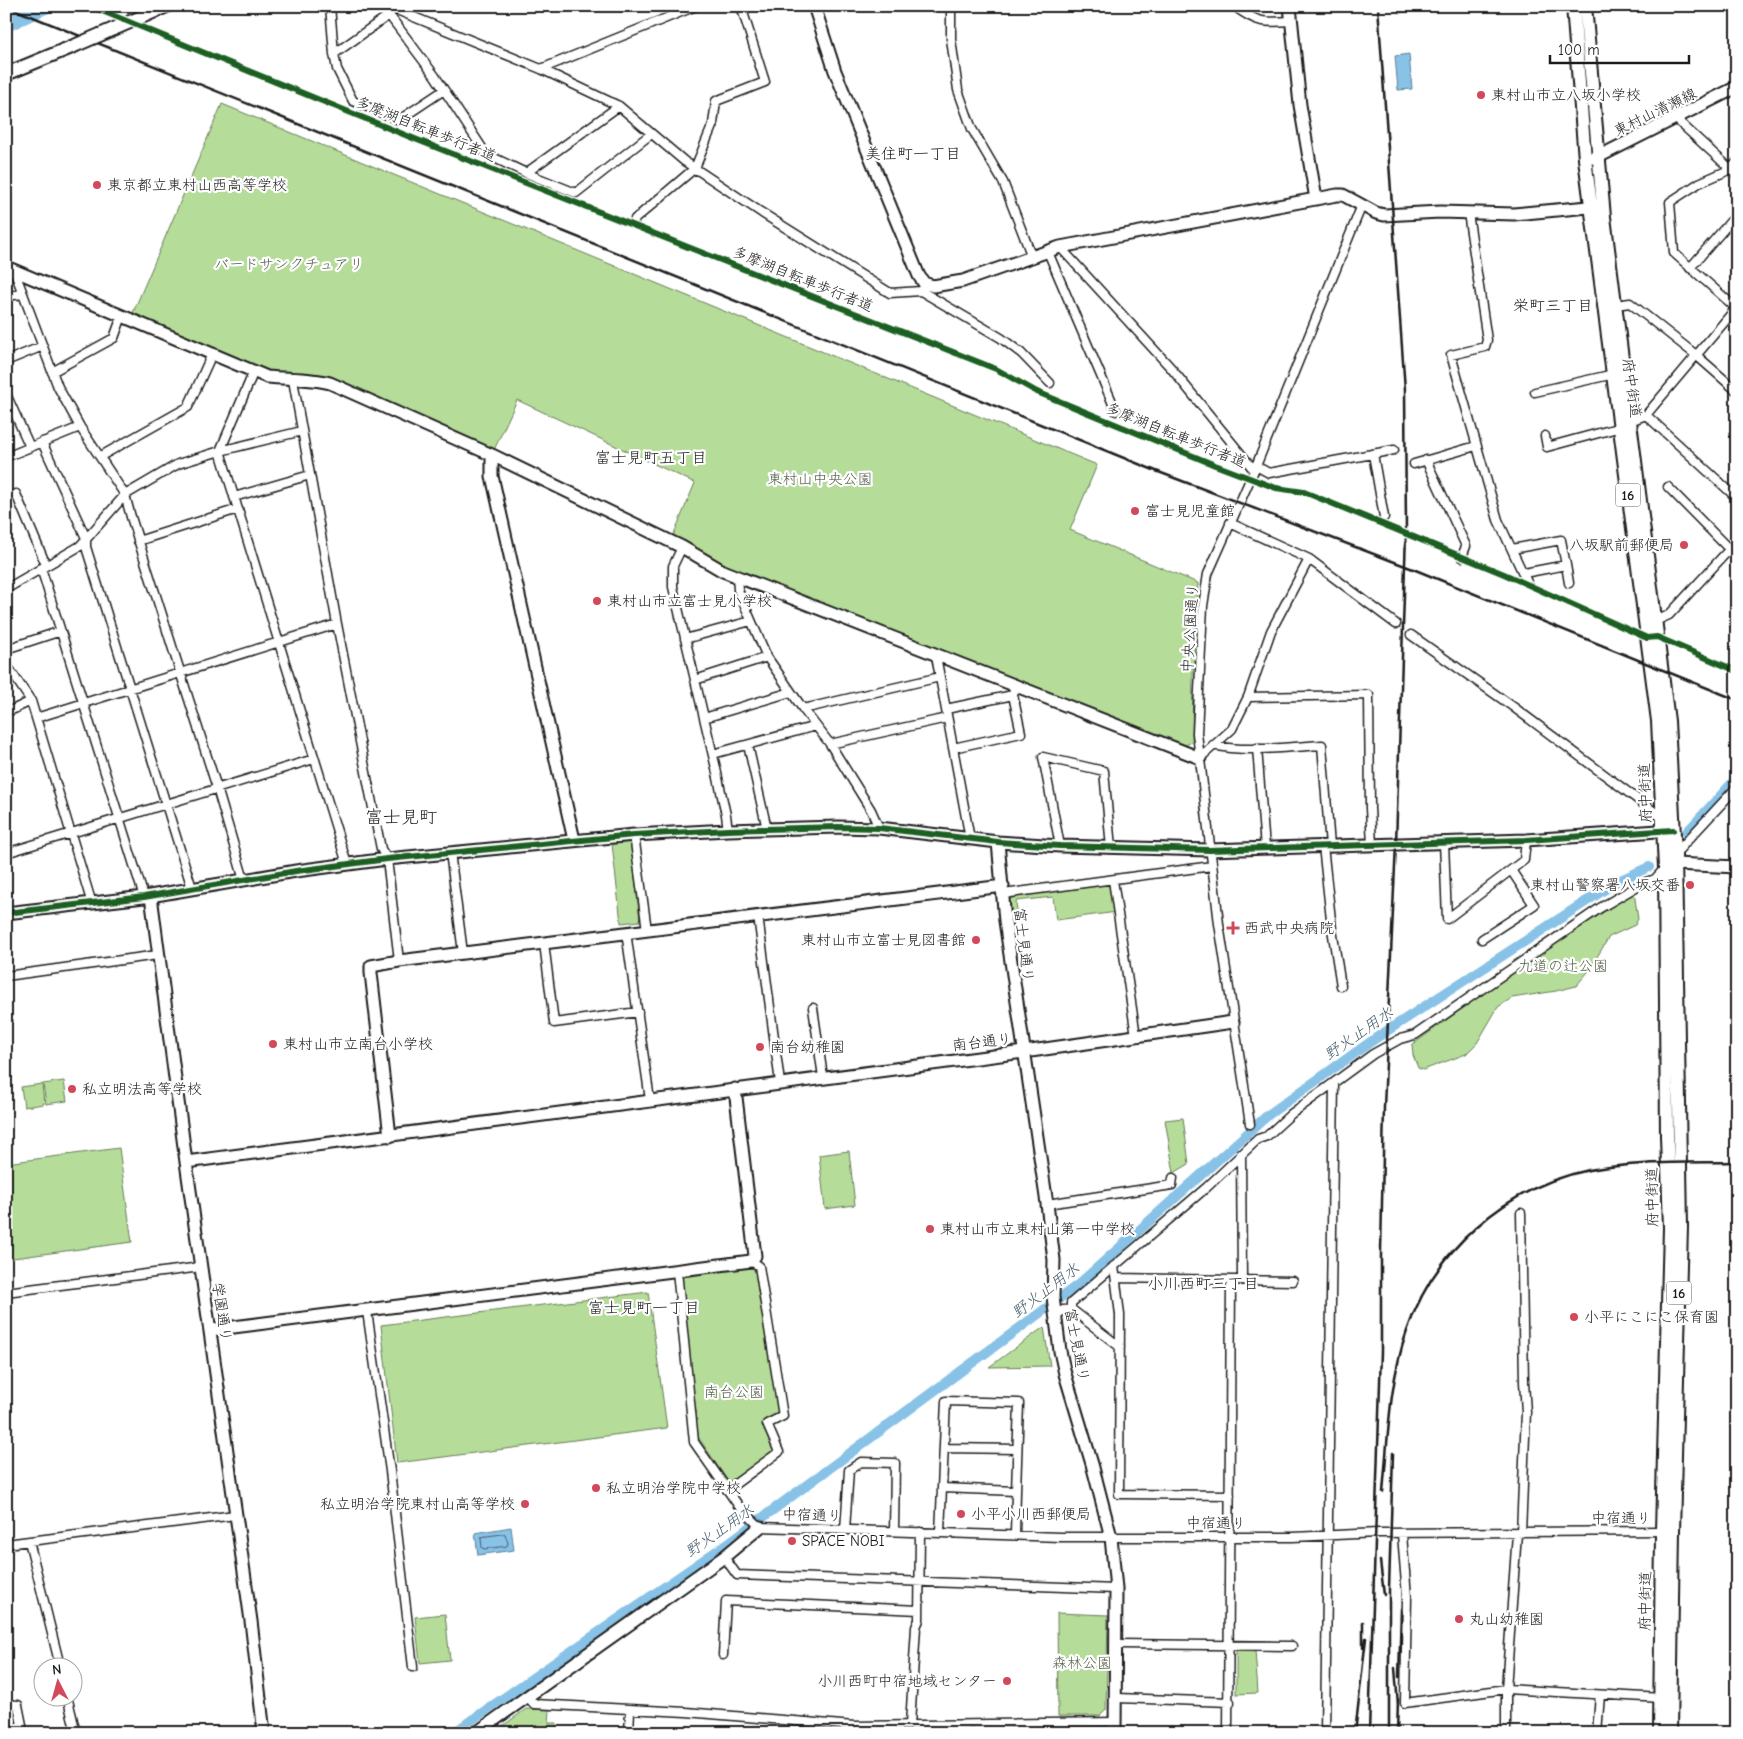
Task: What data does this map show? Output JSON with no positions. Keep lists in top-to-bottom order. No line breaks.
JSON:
{"streets":{"main road":["府中街道","16"],"street":["東村山清瀬線","中央公園通り","富士見通り","南台通り","学園通り","中宿通り"],"cycle path":["多摩湖自転車歩行者道"]},"crossings":[["東村山清瀬線","府中街道"],["府中街道","中宿通り"],["中央公園通り","南台通り"],["富士見通り","南台通り"],["富士見通り","中宿通り"],["南台通り","学園通り"]],"districts":["美住町一丁目","栄町三丁目","富士見町五丁目","富士見町","小川西町三丁目","富士見町一丁目"],"water":["野火止用水"],"parks":["バードサンクチュアリ","東村山中央公園","九道の辻公園","南台公園","森林公園"],"places":{"other":["東村山市立八坂小学校","東京都立東村山西高等学校","富士見児童館","八坂駅前郵便局","東村山市立富士見小学校","東村山警察署八坂交番","東村山市立富士見図書館","東村山市立南台小学校","南台幼稚園","私立明法高等学校","東村山市立東村山第一中学校","小平にこにこ保育園","私立明治学院中学校","私立明治学院東村山高等学校","小平小川西郵便局","SPACE NOBI","丸山幼稚園","小川西町中宿地域センター"],"health":["西武中央病院"]},"scale_bar":"100 m","north":"top"}
